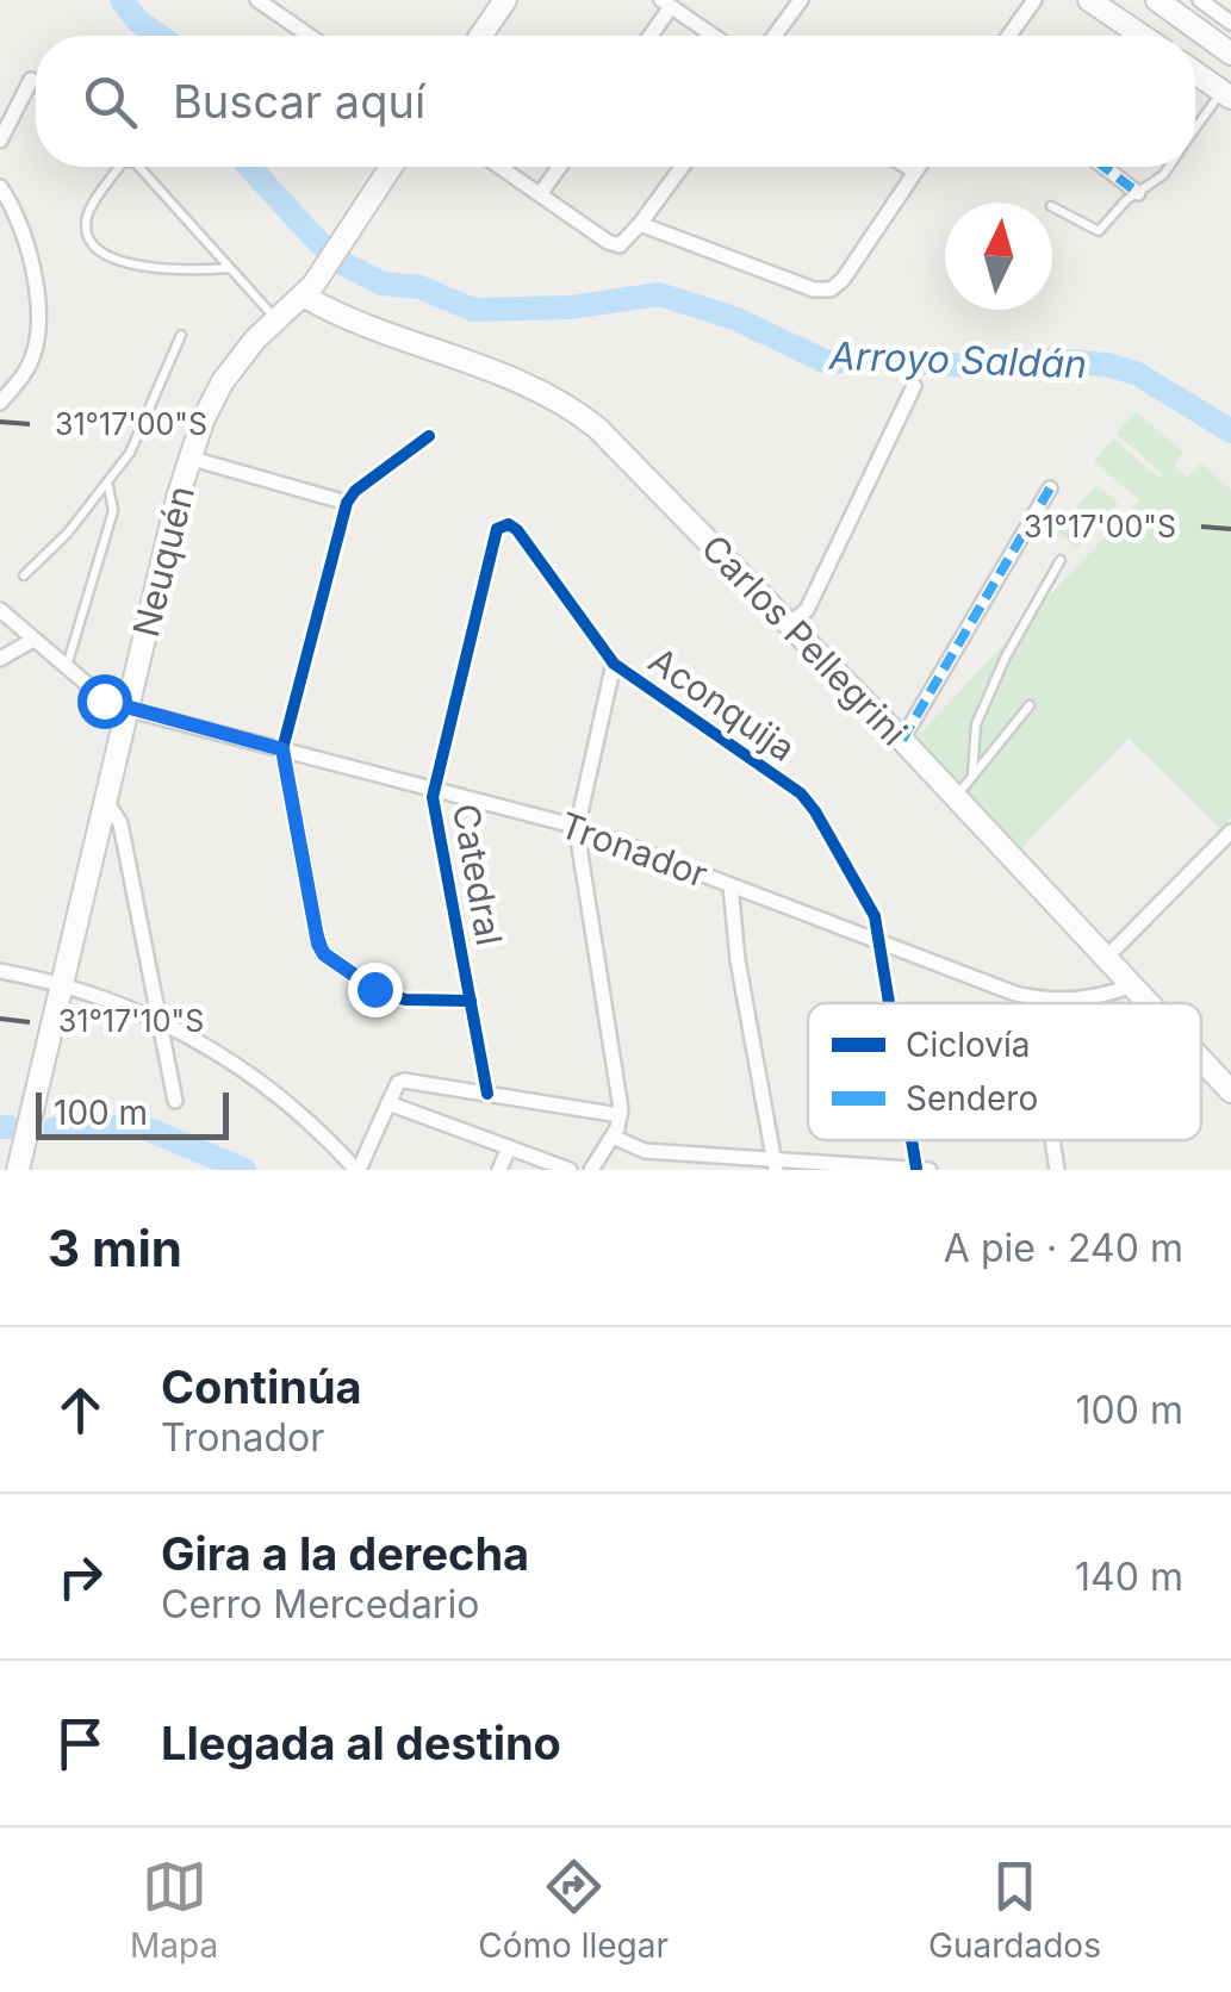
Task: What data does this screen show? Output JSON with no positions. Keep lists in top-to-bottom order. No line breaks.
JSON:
{"streets":{"main road":["Neuquén","Carlos Pellegrini"],"street":["Aconquija","Tronador","Catedral"]},"crossings":[["Neuquén","Carlos Pellegrini"],["Neuquén","Tronador"],["Carlos Pellegrini","Tronador"],["Aconquija","Tronador"],["Aconquija","Catedral"],["Tronador","Catedral"]],"water":["Arroyo Saldán"],"legend":["Ciclovía","Sendero"],"scale_bar":"100 m","north":"top","page":{"search":"Buscar aquí","scale":"100 m","heading":["3 min","A pie · 240 m"],"list":[["Continúa","Tronador","100 m"],["Gira a la derecha","Cerro Mercedario","140 m"],"Llegada al destino"],"nav":["Mapa","Cómo llegar","Guardados"]},"coordinates":["31°17'00\"S","31°17'10\"S"]}
